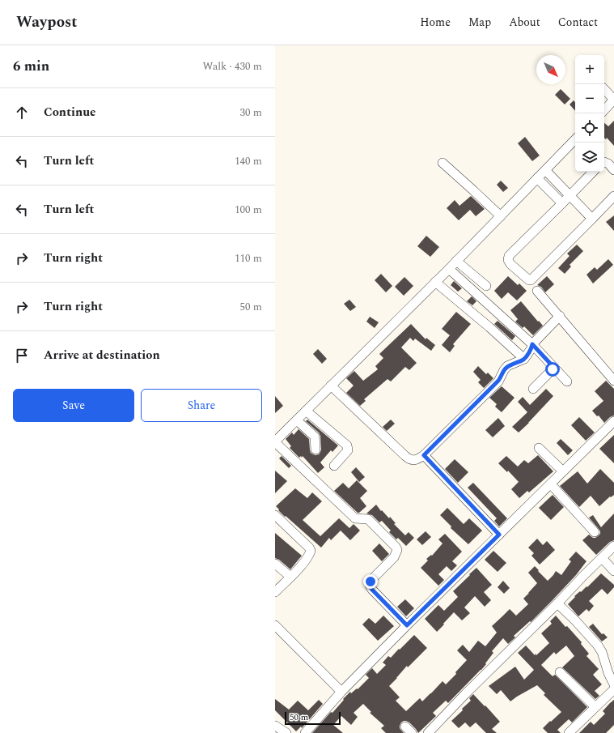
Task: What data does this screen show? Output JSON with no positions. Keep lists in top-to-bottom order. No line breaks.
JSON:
{"scale_bar":"50 m","north":"bottom right","page":{"header":"Waypost","nav":["Home","Map","About","Contact"],"heading":["6 min","Walk · 430 m"],"map_buttons":["+","−"],"list":[["Continue","30 m"],["Turn left","140 m"],["Turn left","100 m"],["Turn right","110 m"],["Turn right","50 m"],"Arrive at destination"],"buttons":["Save","Share"],"scale":"50 m"}}
